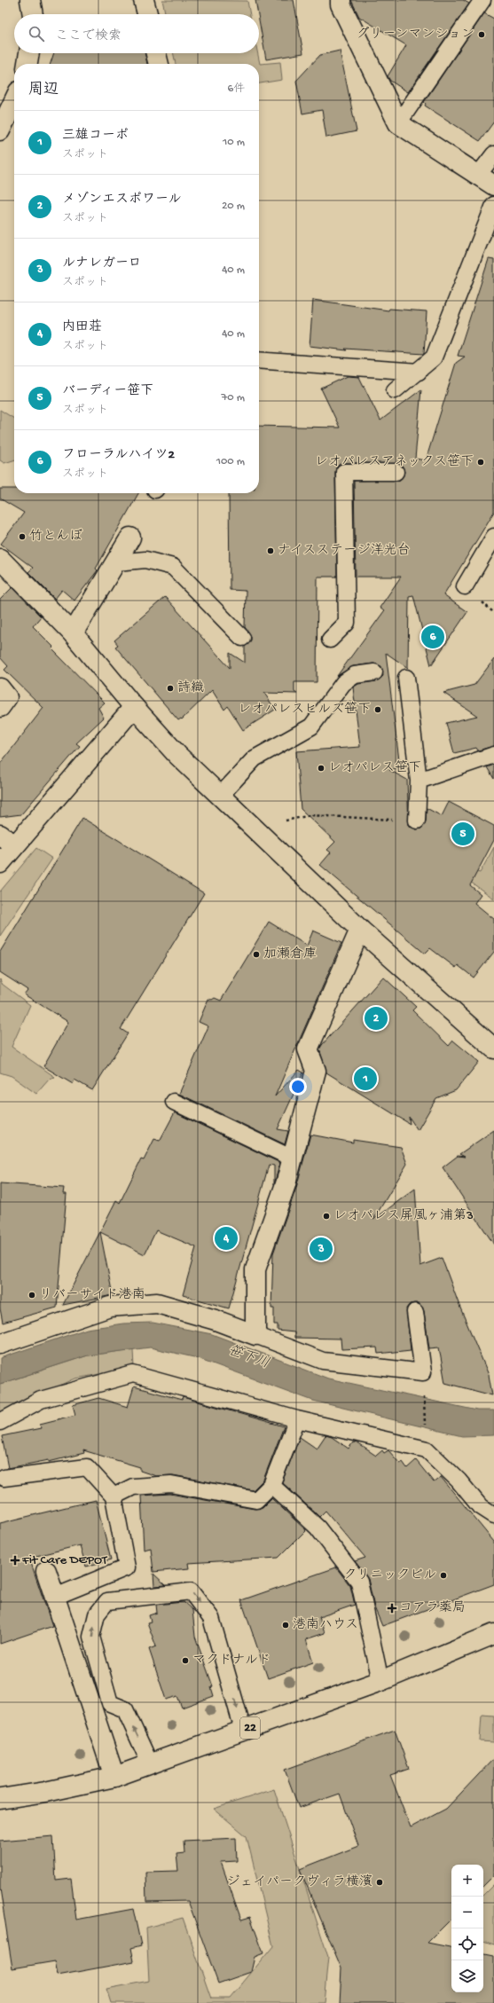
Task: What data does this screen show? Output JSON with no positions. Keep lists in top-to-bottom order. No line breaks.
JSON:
{"streets":{"street":["22"]},"water":["笹下川"],"places":{"other":["グリーンマンション","レオパレスアネックス笹下","竹とんぼ","ナイスステージ洋光台","詩織","レオパレスヒルズ笹下","レオパレス笹下","加瀬倉庫","レオパレス屏風ヶ浦第3","リバーサイド港南","クリニックビル","港南ハウス","マクドナルド","ジェイパークヴィラ横濱"],"health":["Fit Care DEPOT","コアラ薬局"]},"page":{"search":"ここで検索","heading":["周辺","6件"],"list":[{"mark":"1","name":"三雄コーポ","note":"スポット","value":"10 m"},{"mark":"2","name":"メゾンエスポワール","note":"スポット","value":"20 m"},{"mark":"3","name":"ルナレガーロ","note":"スポット","value":"40 m"},{"mark":"4","name":"内田荘","note":"スポット","value":"40 m"},{"mark":"5","name":"バーディー笹下","note":"スポット","value":"70 m"},{"mark":"6","name":"フローラルハイツ2","note":"スポット","value":"100 m"}],"pins":["6","5","2","1","4","3"],"map_buttons":["+","−"]}}
